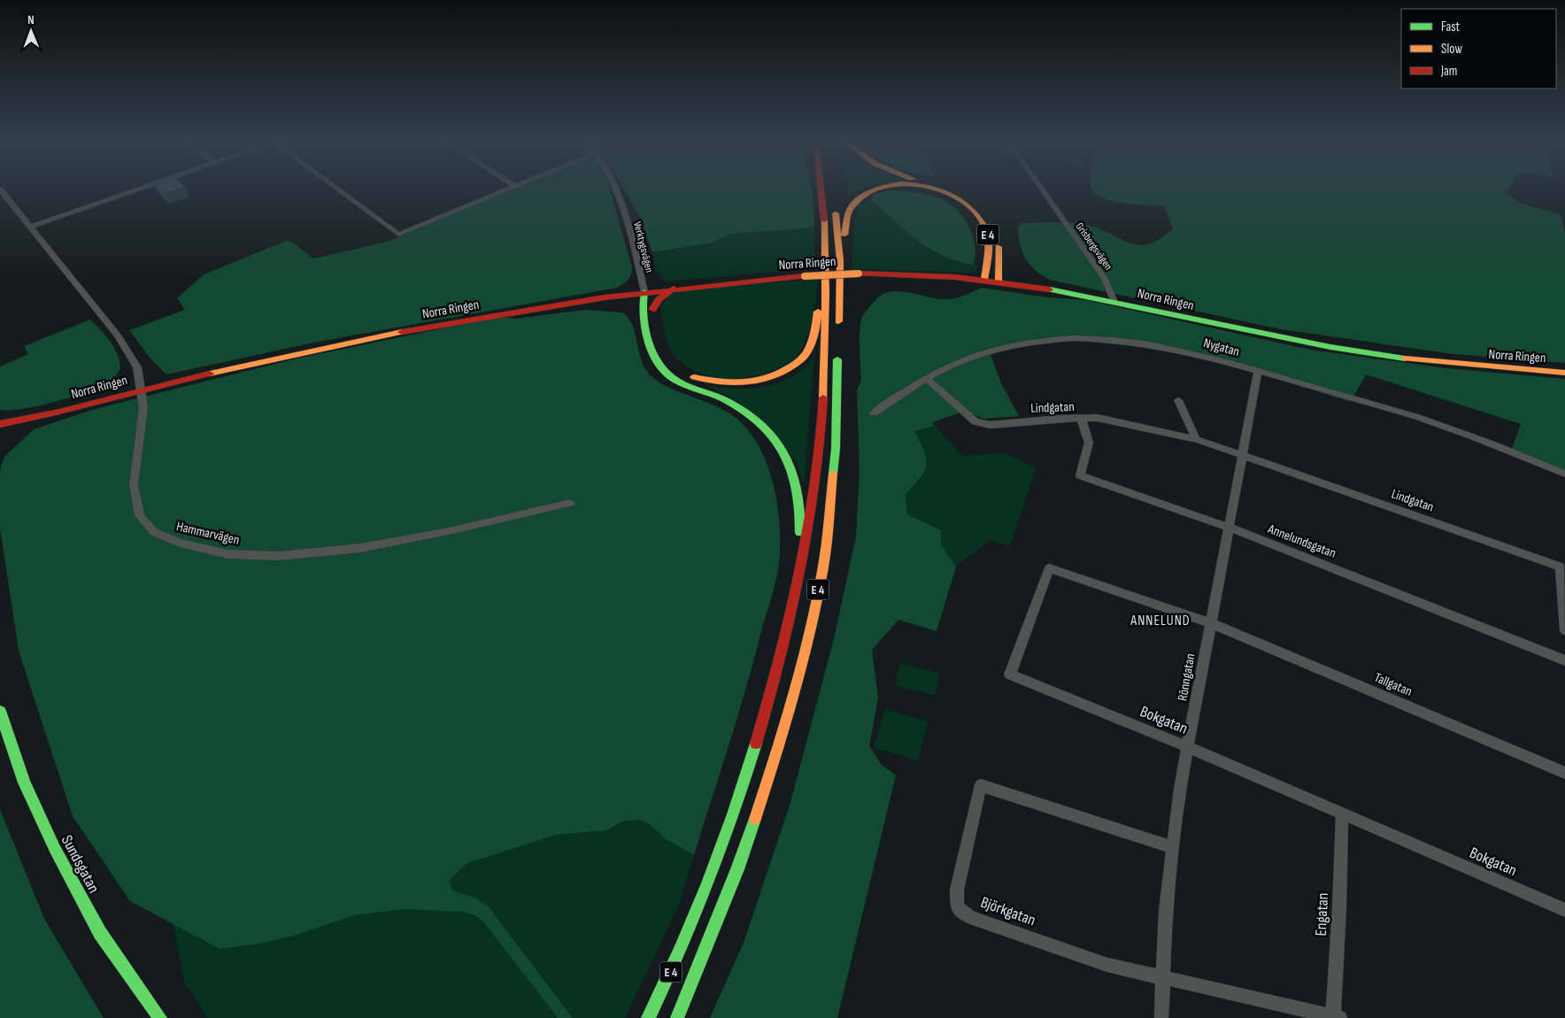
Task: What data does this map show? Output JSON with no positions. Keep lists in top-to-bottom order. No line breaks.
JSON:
{"streets":{"main road":["E 4","Norra Ringen","Sundsgatan"],"street":["Grisbergsvägen","Verktygsvägen","Nygatan","Lindgatan","Hammarvägen","Annelundsgatan","Rönngatan","Tallgatan","Bokgatan","Björkgatan","Engatan"]},"crossings":[["E 4","Verktygsvägen"],["E 4","Norra Ringen"],["Grisbergsvägen","Norra Ringen"],["Verktygsvägen","Norra Ringen"],["Norra Ringen","Hammarvägen"],["Nygatan","Lindgatan"],["Nygatan","Rönngatan"],["Lindgatan","Annelundsgatan"],["Lindgatan","Rönngatan"],["Annelundsgatan","Rönngatan"],["Rönngatan","Tallgatan"],["Rönngatan","Bokgatan"],["Rönngatan","Björkgatan"],["Tallgatan","Bokgatan"],["Bokgatan","Engatan"],["Björkgatan","Engatan"]],"districts":["ANNELUND"],"legend":["Fast","Slow","Jam"],"north":"top"}
